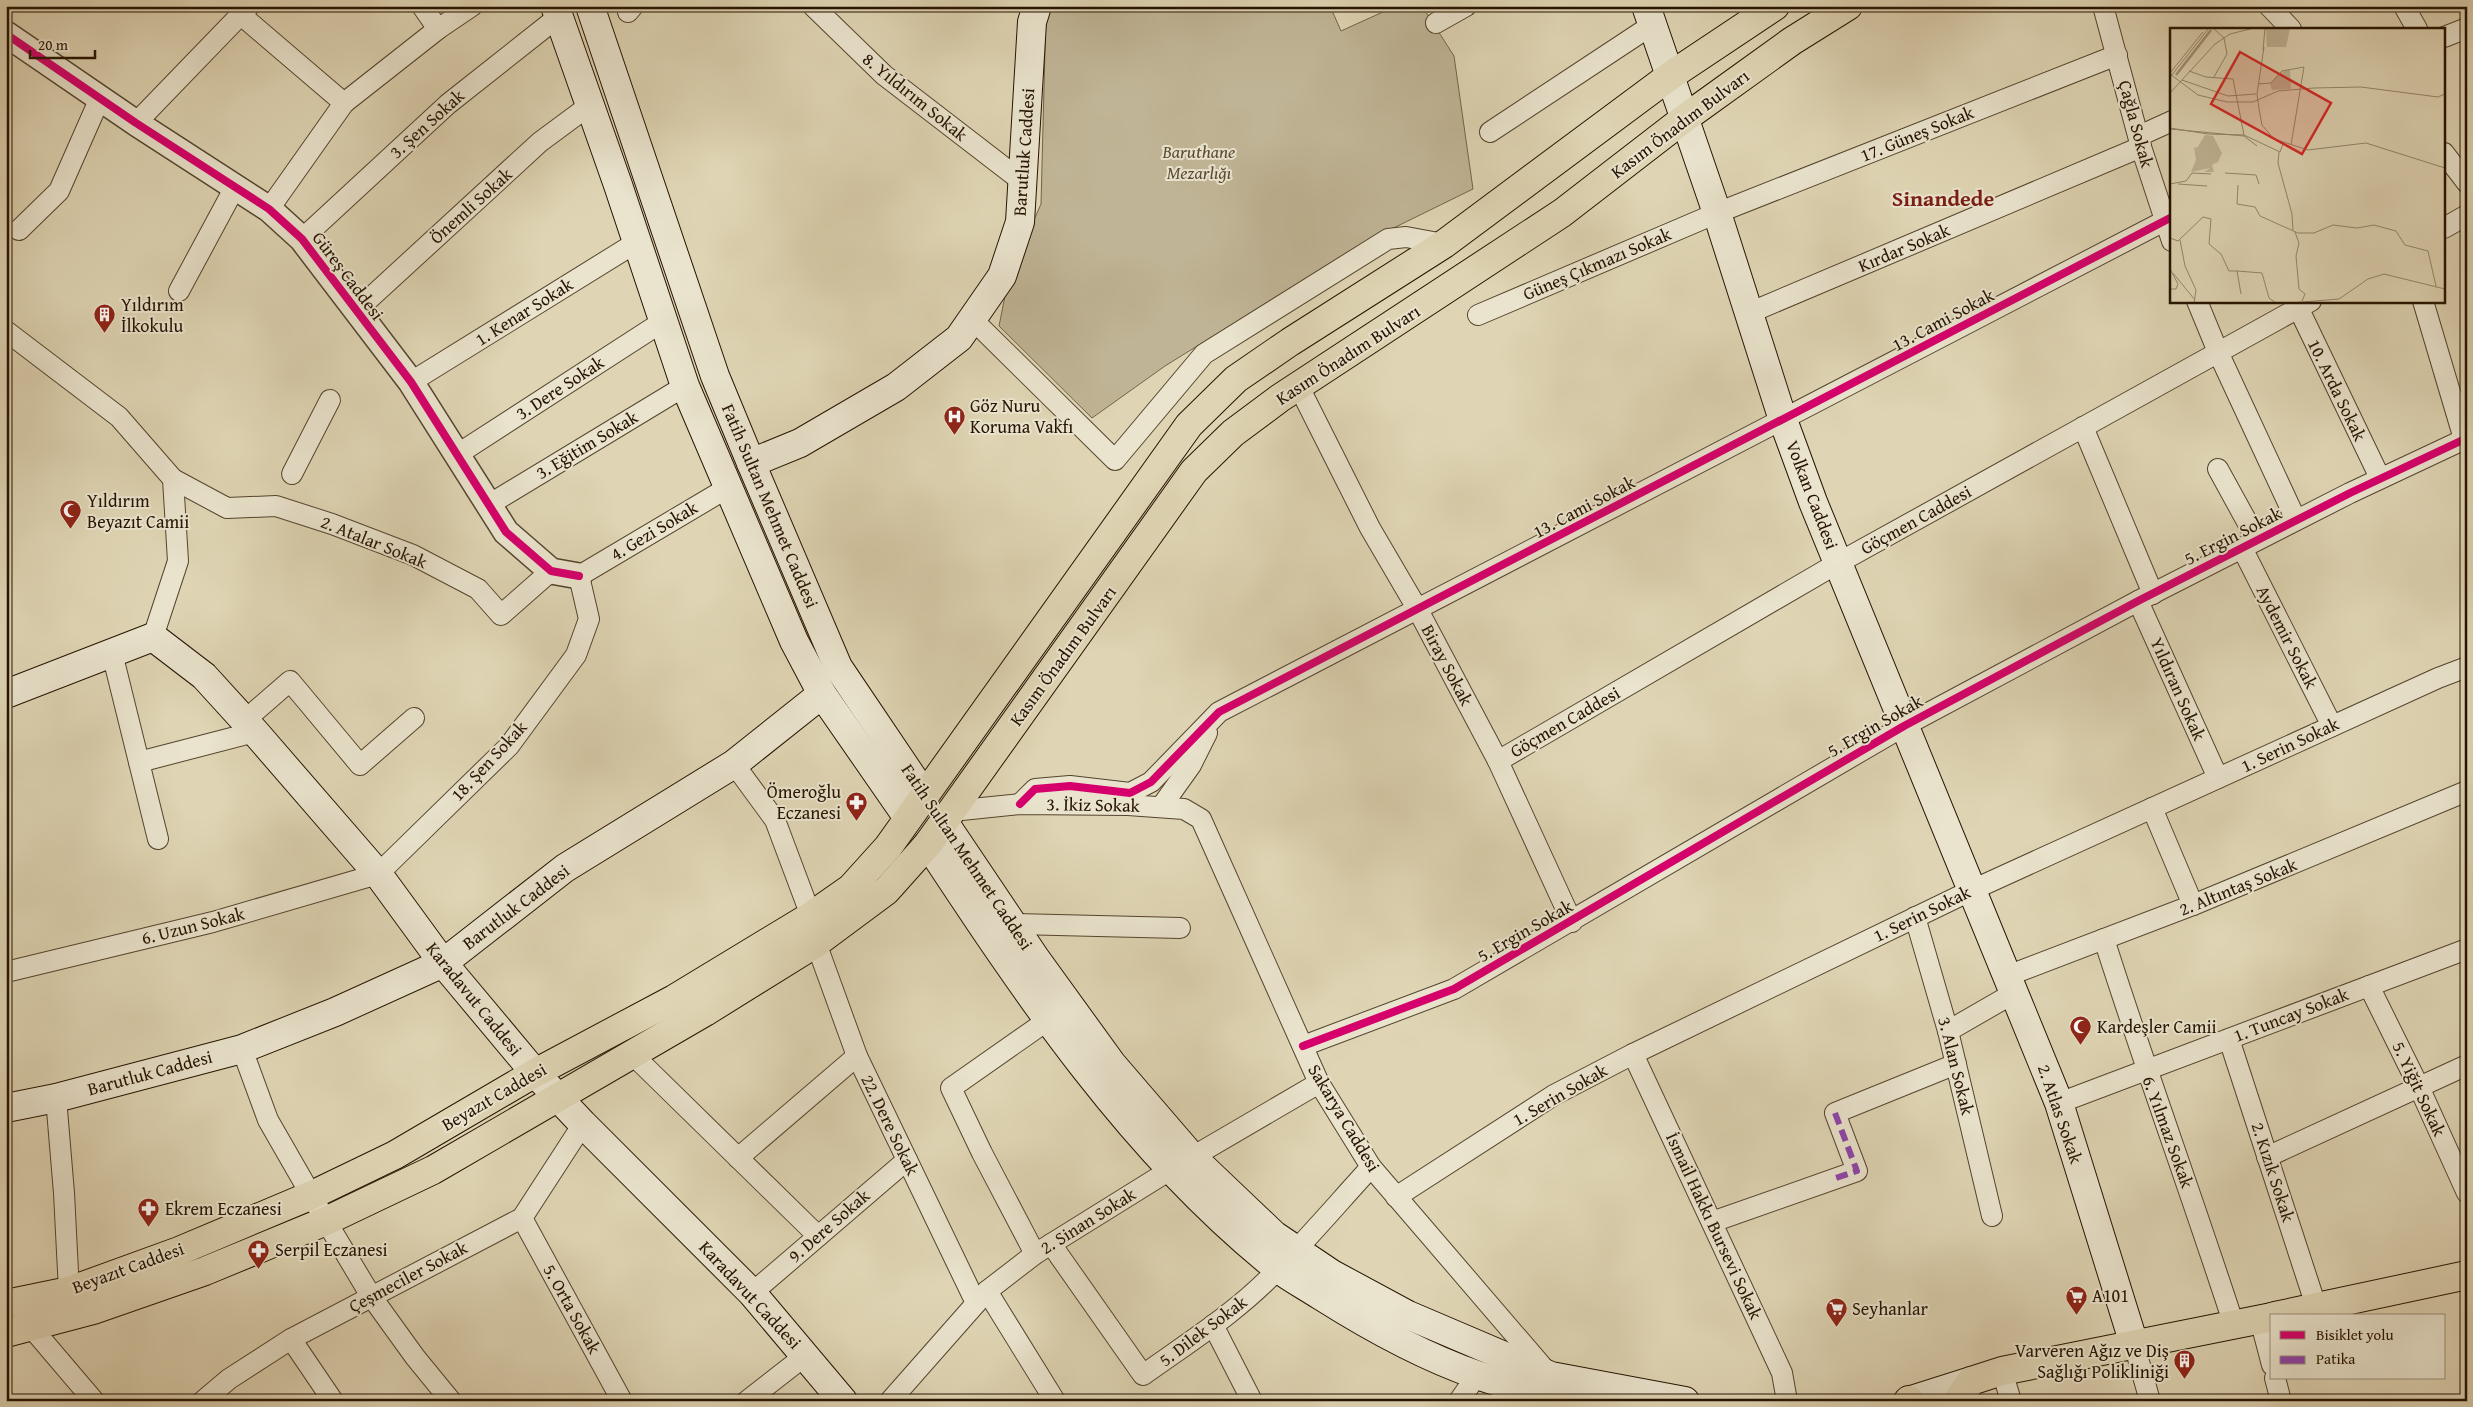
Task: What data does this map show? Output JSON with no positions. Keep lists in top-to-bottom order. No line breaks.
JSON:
{"streets":{"main road":["Kasım Önadım Bulvarı","Barutluk Caddesi","Volkan Caddesi","Fatih Sultan Mehmet Caddesi","Karadavut Caddesi","Beyazıt Caddesi","2. Atlas Sokak"],"street":["8. Yıldırım Sokak","3. Şen Sokak","Çağla Sokak","17. Güneş Sokak","Önemli Sokak","Kırdar Sokak","Güneş Çıkmazı Sokak","Güreş Caddesi","1. Kenar Sokak","13. Cami Sokak","3. Dere Sokak","10. Arda Sokak","3. Eğitim Sokak","Göçmen Caddesi","4. Gezi Sokak","5. Ergin Sokak","2. Atalar Sokak","Aydemir Sokak","Biray Sokak","Yıldıran Sokak","1. Serin Sokak","18. Şen Sokak","3. İkiz Sokak","2. Altıntaş Sokak","6. Uzun Sokak","1. Tuncay Sokak","3. Alan Sokak","5. Yiğit Sokak","Sakarya Caddesi","22. Dere Sokak","6. Yılmaz Sokak","2. Kızık Sokak","2. Sinan Sokak","9. Dere Sokak","İsmail Hakkı Bursevi Sokak","Çeşmeciler Sokak","5. Orta Sokak","5. Dilek Sokak"]},"crossings":[["8. Yıldırım Sokak","Barutluk Caddesi"],["3. Şen Sokak","Güreş Caddesi"],["3. Şen Sokak","Fatih Sultan Mehmet Caddesi"],["Kasım Önadım Bulvarı","Volkan Caddesi"],["Kasım Önadım Bulvarı","Fatih Sultan Mehmet Caddesi"],["Kasım Önadım Bulvarı","Biray Sokak"],["Kasım Önadım Bulvarı","3. İkiz Sokak"],["Kasım Önadım Bulvarı","Beyazıt Caddesi"],["Çağla Sokak","17. Güneş Sokak"],["Çağla Sokak","Kırdar Sokak"],["Çağla Sokak","13. Cami Sokak"],["17. Güneş Sokak","Güneş Çıkmazı Sokak"],["17. Güneş Sokak","Volkan Caddesi"],["Barutluk Caddesi","Fatih Sultan Mehmet Caddesi"],["Barutluk Caddesi","Karadavut Caddesi"],["Önemli Sokak","Güreş Caddesi"],["Önemli Sokak","Fatih Sultan Mehmet Caddesi"],["Kırdar Sokak","Volkan Caddesi"],["Güneş Çıkmazı Sokak","Volkan Caddesi"],["Güreş Caddesi","1. Kenar Sokak"],["Güreş Caddesi","3. Dere Sokak"],["Güreş Caddesi","3. Eğitim Sokak"],["Güreş Caddesi","2. Atalar Sokak"],["1. Kenar Sokak","Fatih Sultan Mehmet Caddesi"],["13. Cami Sokak","Volkan Caddesi"],["13. Cami Sokak","Biray Sokak"],["13. Cami Sokak","3. İkiz Sokak"],["3. Dere Sokak","Fatih Sultan Mehmet Caddesi"],["10. Arda Sokak","Göçmen Caddesi"],["10. Arda Sokak","5. Ergin Sokak"],["3. Eğitim Sokak","Fatih Sultan Mehmet Caddesi"],["Volkan Caddesi","Göçmen Caddesi"],["Volkan Caddesi","5. Ergin Sokak"],["Volkan Caddesi","1. Serin Sokak"],["Volkan Caddesi","2. Atlas Sokak"],["Fatih Sultan Mehmet Caddesi","4. Gezi Sokak"],["Fatih Sultan Mehmet Caddesi","3. İkiz Sokak"],["Fatih Sultan Mehmet Caddesi","Beyazıt Caddesi"],["Fatih Sultan Mehmet Caddesi","Sakarya Caddesi"],["Fatih Sultan Mehmet Caddesi","2. Sinan Sokak"],["Fatih Sultan Mehmet Caddesi","5. Dilek Sokak"],["Göçmen Caddesi","Biray Sokak"],["Göçmen Caddesi","Yıldıran Sokak"],["4. Gezi Sokak","18. Şen Sokak"],["5. Ergin Sokak","Aydemir Sokak"],["5. Ergin Sokak","Biray Sokak"],["5. Ergin Sokak","Yıldıran Sokak"],["5. Ergin Sokak","Sakarya Caddesi"],["Aydemir Sokak","1. Serin Sokak"],["Yıldıran Sokak","1. Serin Sokak"],["1. Serin Sokak","3. Alan Sokak"],["1. Serin Sokak","2. Atlas Sokak"],["1. Serin Sokak","Sakarya Caddesi"],["1. Serin Sokak","İsmail Hakkı Bursevi Sokak"],["18. Şen Sokak","6. Uzun Sokak"],["18. Şen Sokak","Karadavut Caddesi"],["3. İkiz Sokak","Sakarya Caddesi"],["2. Altıntaş Sokak","3. Alan Sokak"],["2. Altıntaş Sokak","2. Atlas Sokak"],["2. Altıntaş Sokak","6. Yılmaz Sokak"],["6. Uzun Sokak","Karadavut Caddesi"],["Karadavut Caddesi","Beyazıt Caddesi"],["Karadavut Caddesi","9. Dere Sokak"],["Karadavut Caddesi","Çeşmeciler Sokak"],["1. Tuncay Sokak","5. Yiğit Sokak"],["1. Tuncay Sokak","2. Atlas Sokak"],["1. Tuncay Sokak","6. Yılmaz Sokak"],["1. Tuncay Sokak","2. Kızık Sokak"],["Beyazıt Caddesi","22. Dere Sokak"],["Sakarya Caddesi","2. Sinan Sokak"],["Sakarya Caddesi","5. Dilek Sokak"],["22. Dere Sokak","2. Sinan Sokak"],["22. Dere Sokak","9. Dere Sokak"],["2. Sinan Sokak","5. Dilek Sokak"],["Çeşmeciler Sokak","5. Orta Sokak"]],"districts":["Sinandede"],"parks":["Baruthane Mezarlığı"],"places":{"building":["Yıldırım İlkokulu","Varveren Ağız ve Diş Sağlığı Polikliniği"],"hospital":["Göz Nuru Koruma Vakfı"],"mosque":["Yıldırım Beyazıt Camii","Kardeşler Camii"],"pharmacy":["Ömeroğlu Eczanesi","Ekrem Eczanesi","Serpil Eczanesi"],"supermarket":["A101","Seyhanlar"]},"legend":["Bisiklet yolu","Patika"],"scale_bar":"20 m"}
